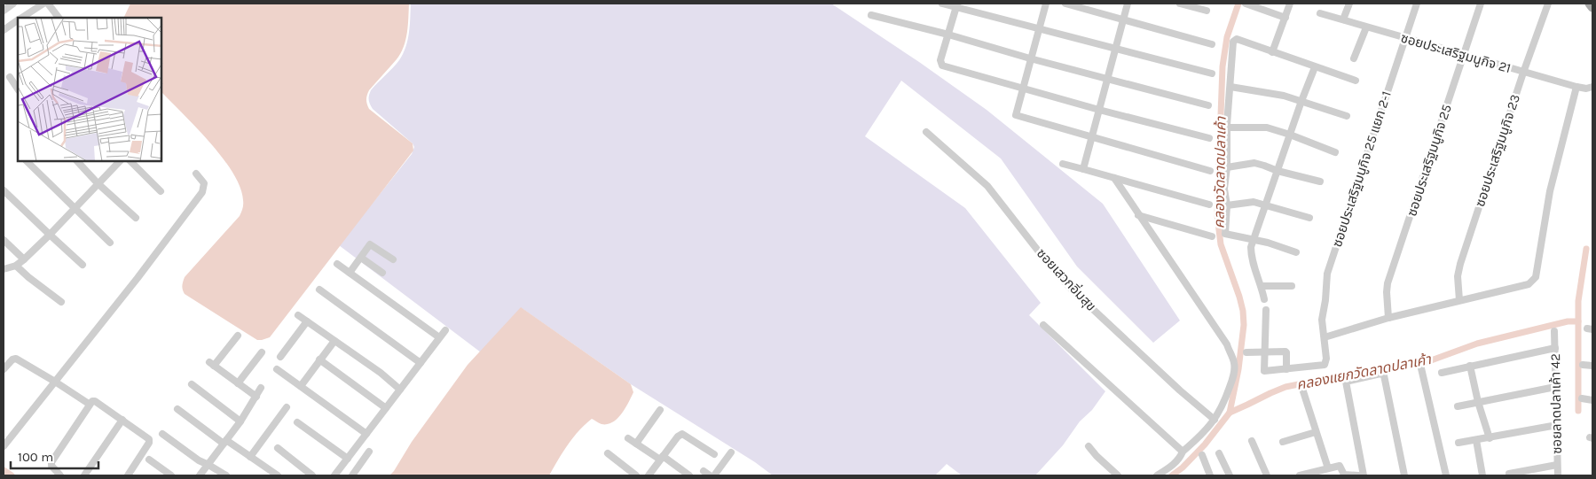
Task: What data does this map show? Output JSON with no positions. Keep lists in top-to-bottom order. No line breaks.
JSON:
{"streets":{"street":["ซอยประเสริฐมนูกิจ 21","ซอยประเสริฐมนูกิจ 23","ซอยประเสริฐมนูกิจ 25","ซอยประเสริฐมนูกิจ 25 แยก 2-1","ซอยเสวกอิ่มสุข","ซอยลาดปลาเค้า 42"]},"crossings":[["ซอยประเสริฐมนูกิจ 21","ซอยประเสริฐมนูกิจ 23"],["ซอยประเสริฐมนูกิจ 21","ซอยประเสริฐมนูกิจ 25"],["ซอยประเสริฐมนูกิจ 21","ซอยประเสริฐมนูกิจ 25 แยก 2-1"]],"water":["คลองวัดลาดปลาเค้า","คลองแยกวัดลาดปลาเค้า"],"scale_bar":"100 m"}
